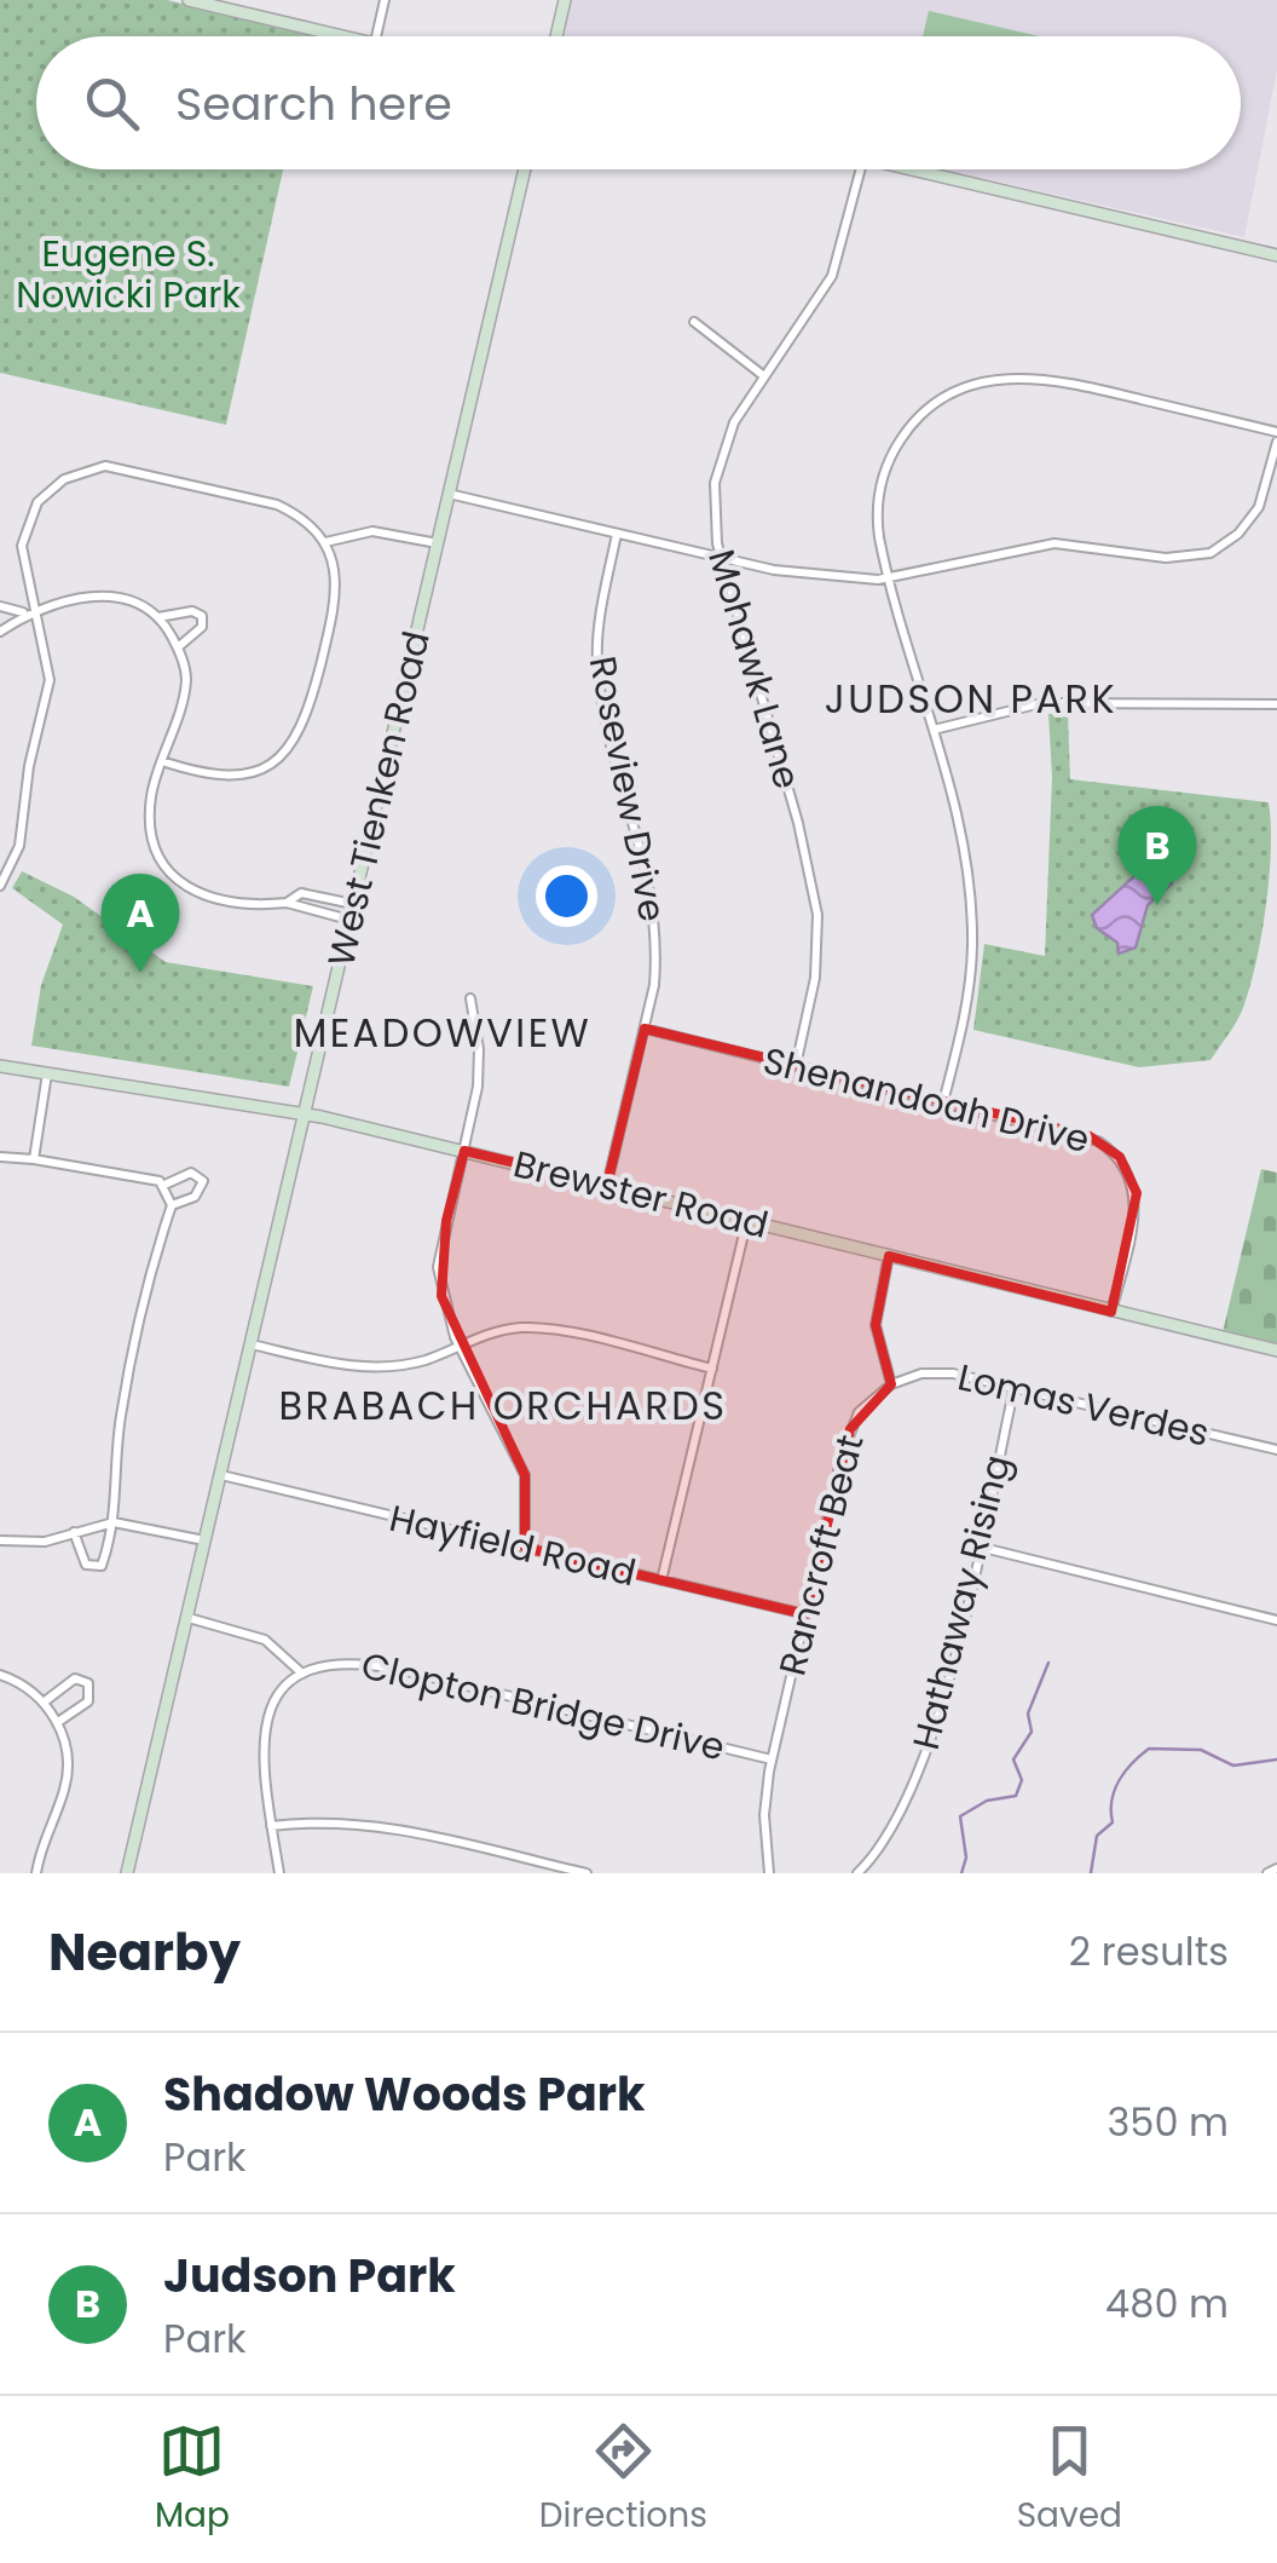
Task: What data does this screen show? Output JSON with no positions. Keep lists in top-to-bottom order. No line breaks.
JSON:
{"streets":{"street":["Mohawk Lane","Roseview Drive","West Tienken Road","Shenandoah Drive","Brewster Road","Lomas Verdes","Hayfield Road","Rancroft Beat","Hathaway Rising","Clopton Bridge Drive"]},"crossings":[["Mohawk Lane","Shenandoah Drive"],["Roseview Drive","Shenandoah Drive"],["Roseview Drive","Brewster Road"],["West Tienken Road","Brewster Road"],["West Tienken Road","Hayfield Road"],["Shenandoah Drive","Brewster Road"],["Lomas Verdes","Rancroft Beat"],["Lomas Verdes","Hathaway Rising"],["Hayfield Road","Rancroft Beat"],["Rancroft Beat","Clopton Bridge Drive"]],"districts":["JUDSON PARK","MEADOWVIEW","BRABACH ORCHARDS"],"parks":["Eugene S. Nowicki Park"],"page":{"search":"Search here","pins":["B","A"],"heading":["Nearby","2 results"],"list":[{"mark":"A","name":"Shadow Woods Park","note":"Park","value":"350 m"},{"mark":"B","name":"Judson Park","note":"Park","value":"480 m"}],"nav":["Map","Directions","Saved"]}}
